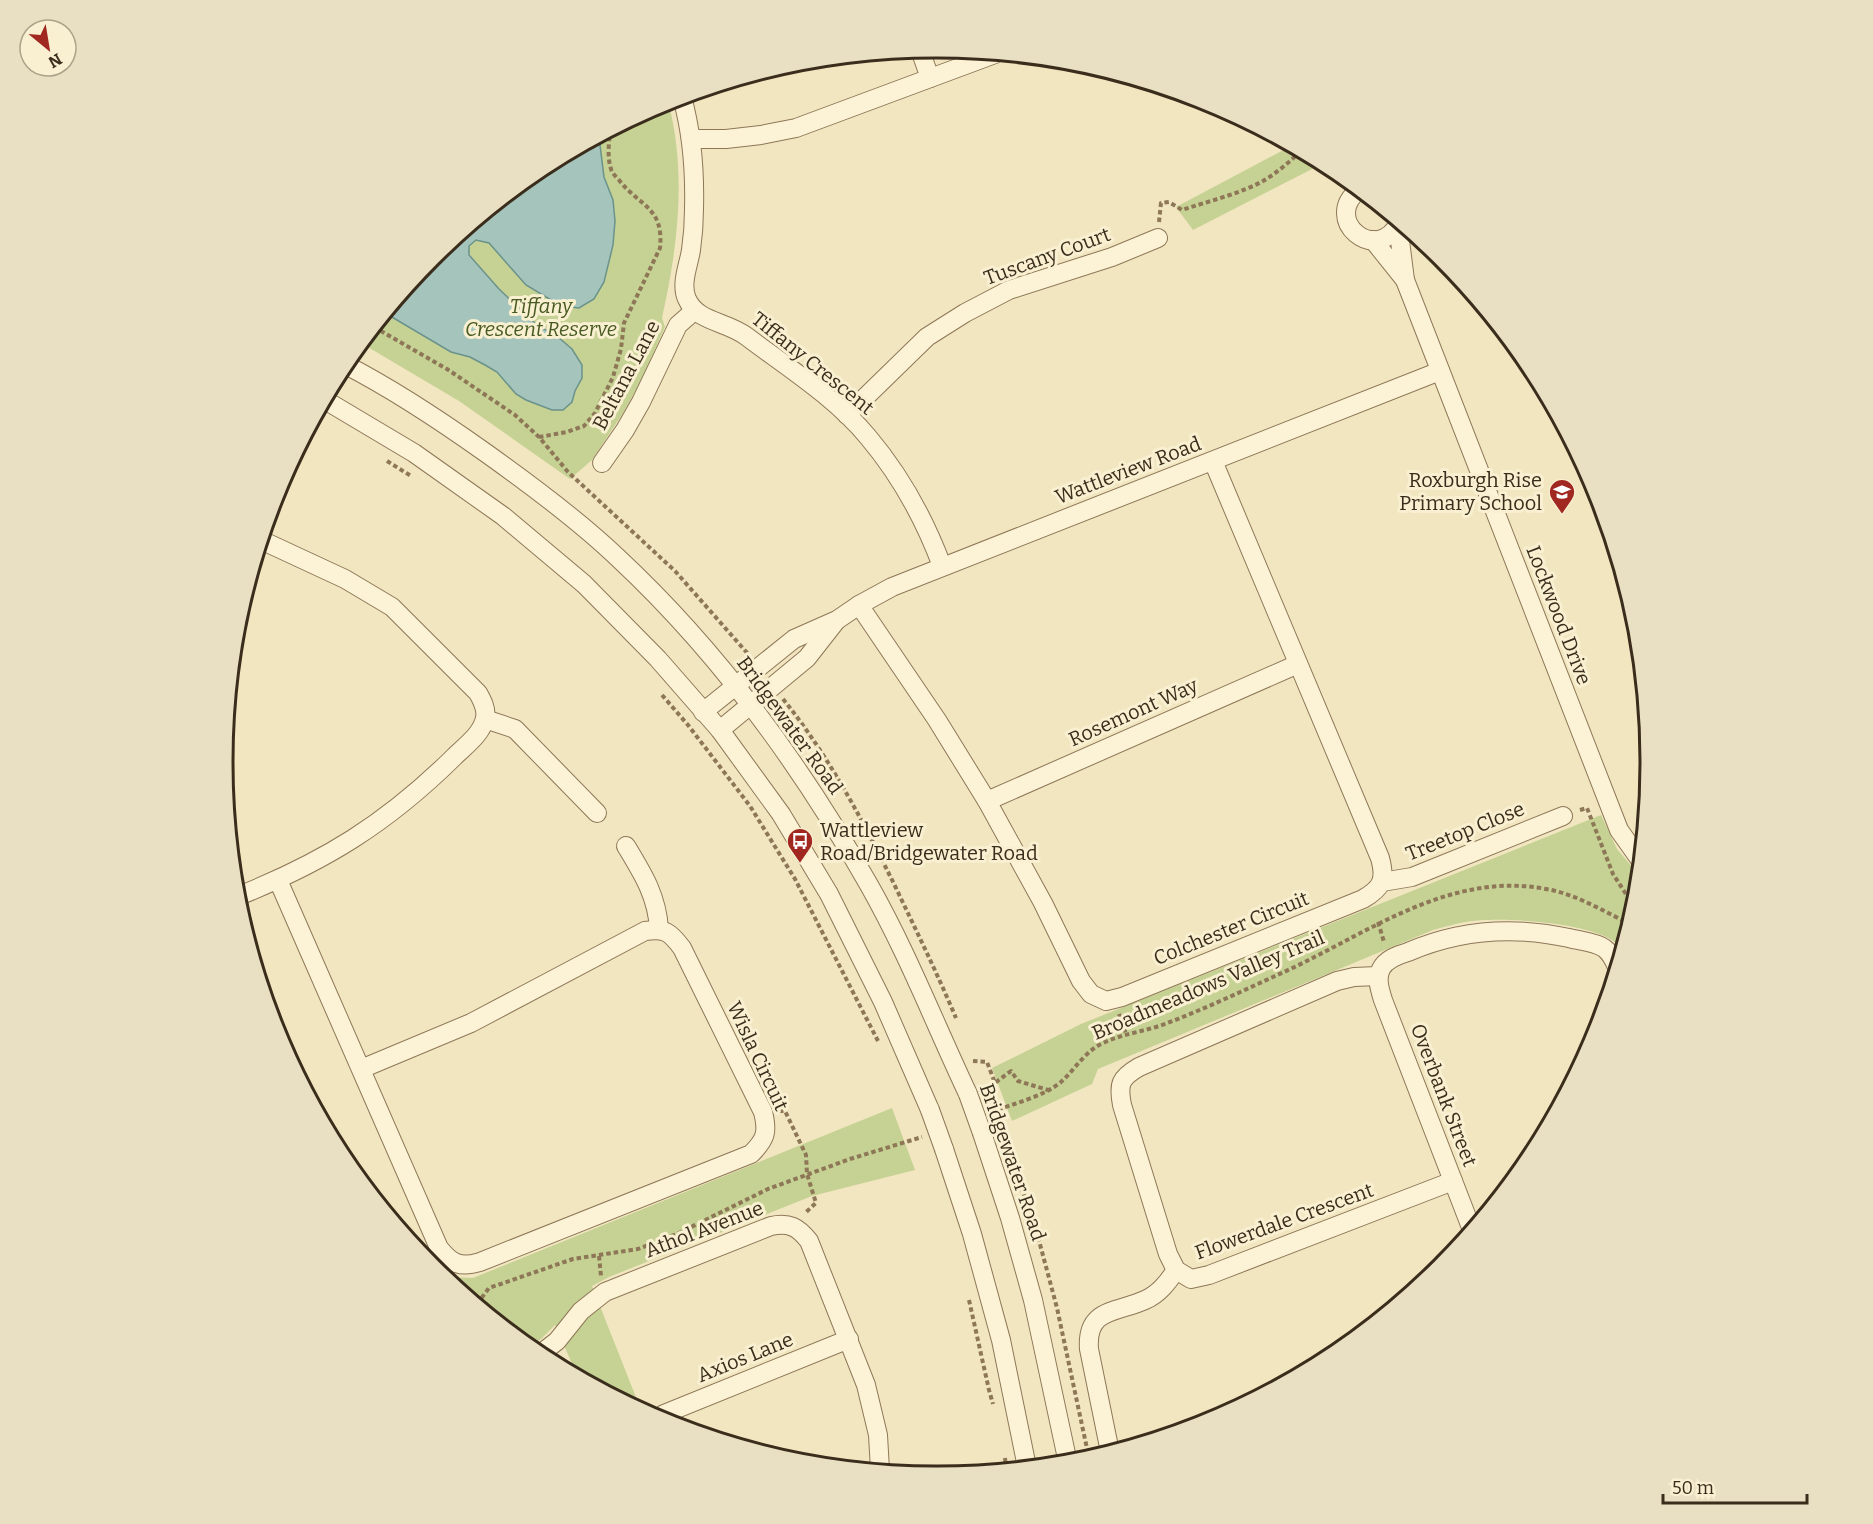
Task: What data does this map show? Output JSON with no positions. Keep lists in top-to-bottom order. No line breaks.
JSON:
{"streets":{"street":["Tuscany Court","Tiffany Crescent","Beltana Lane","Wattleview Road","Lockwood Drive","Rosemont Way","Bridgewater Road","Treetop Close","Colchester Circuit","Wisla Circuit","Overbank Street","Flowerdale Crescent","Athol Avenue","Axios Lane"],"path":["Broadmeadows Valley Trail"]},"crossings":[["Tuscany Court","Tiffany Crescent"],["Tiffany Crescent","Beltana Lane"],["Tiffany Crescent","Wattleview Road"],["Wattleview Road","Lockwood Drive"],["Wattleview Road","Bridgewater Road"],["Wattleview Road","Colchester Circuit"],["Rosemont Way","Colchester Circuit"],["Bridgewater Road","Broadmeadows Valley Trail"],["Treetop Close","Colchester Circuit"],["Overbank Street","Flowerdale Crescent"],["Athol Avenue","Axios Lane"]],"parks":["Tiffany Crescent Reserve"],"places":{"school or university":["Roxburgh Rise Primary School"],"bus stop":["Wattleview Road/Bridgewater Road"]},"scale_bar":"50 m","north":"bottom right"}
